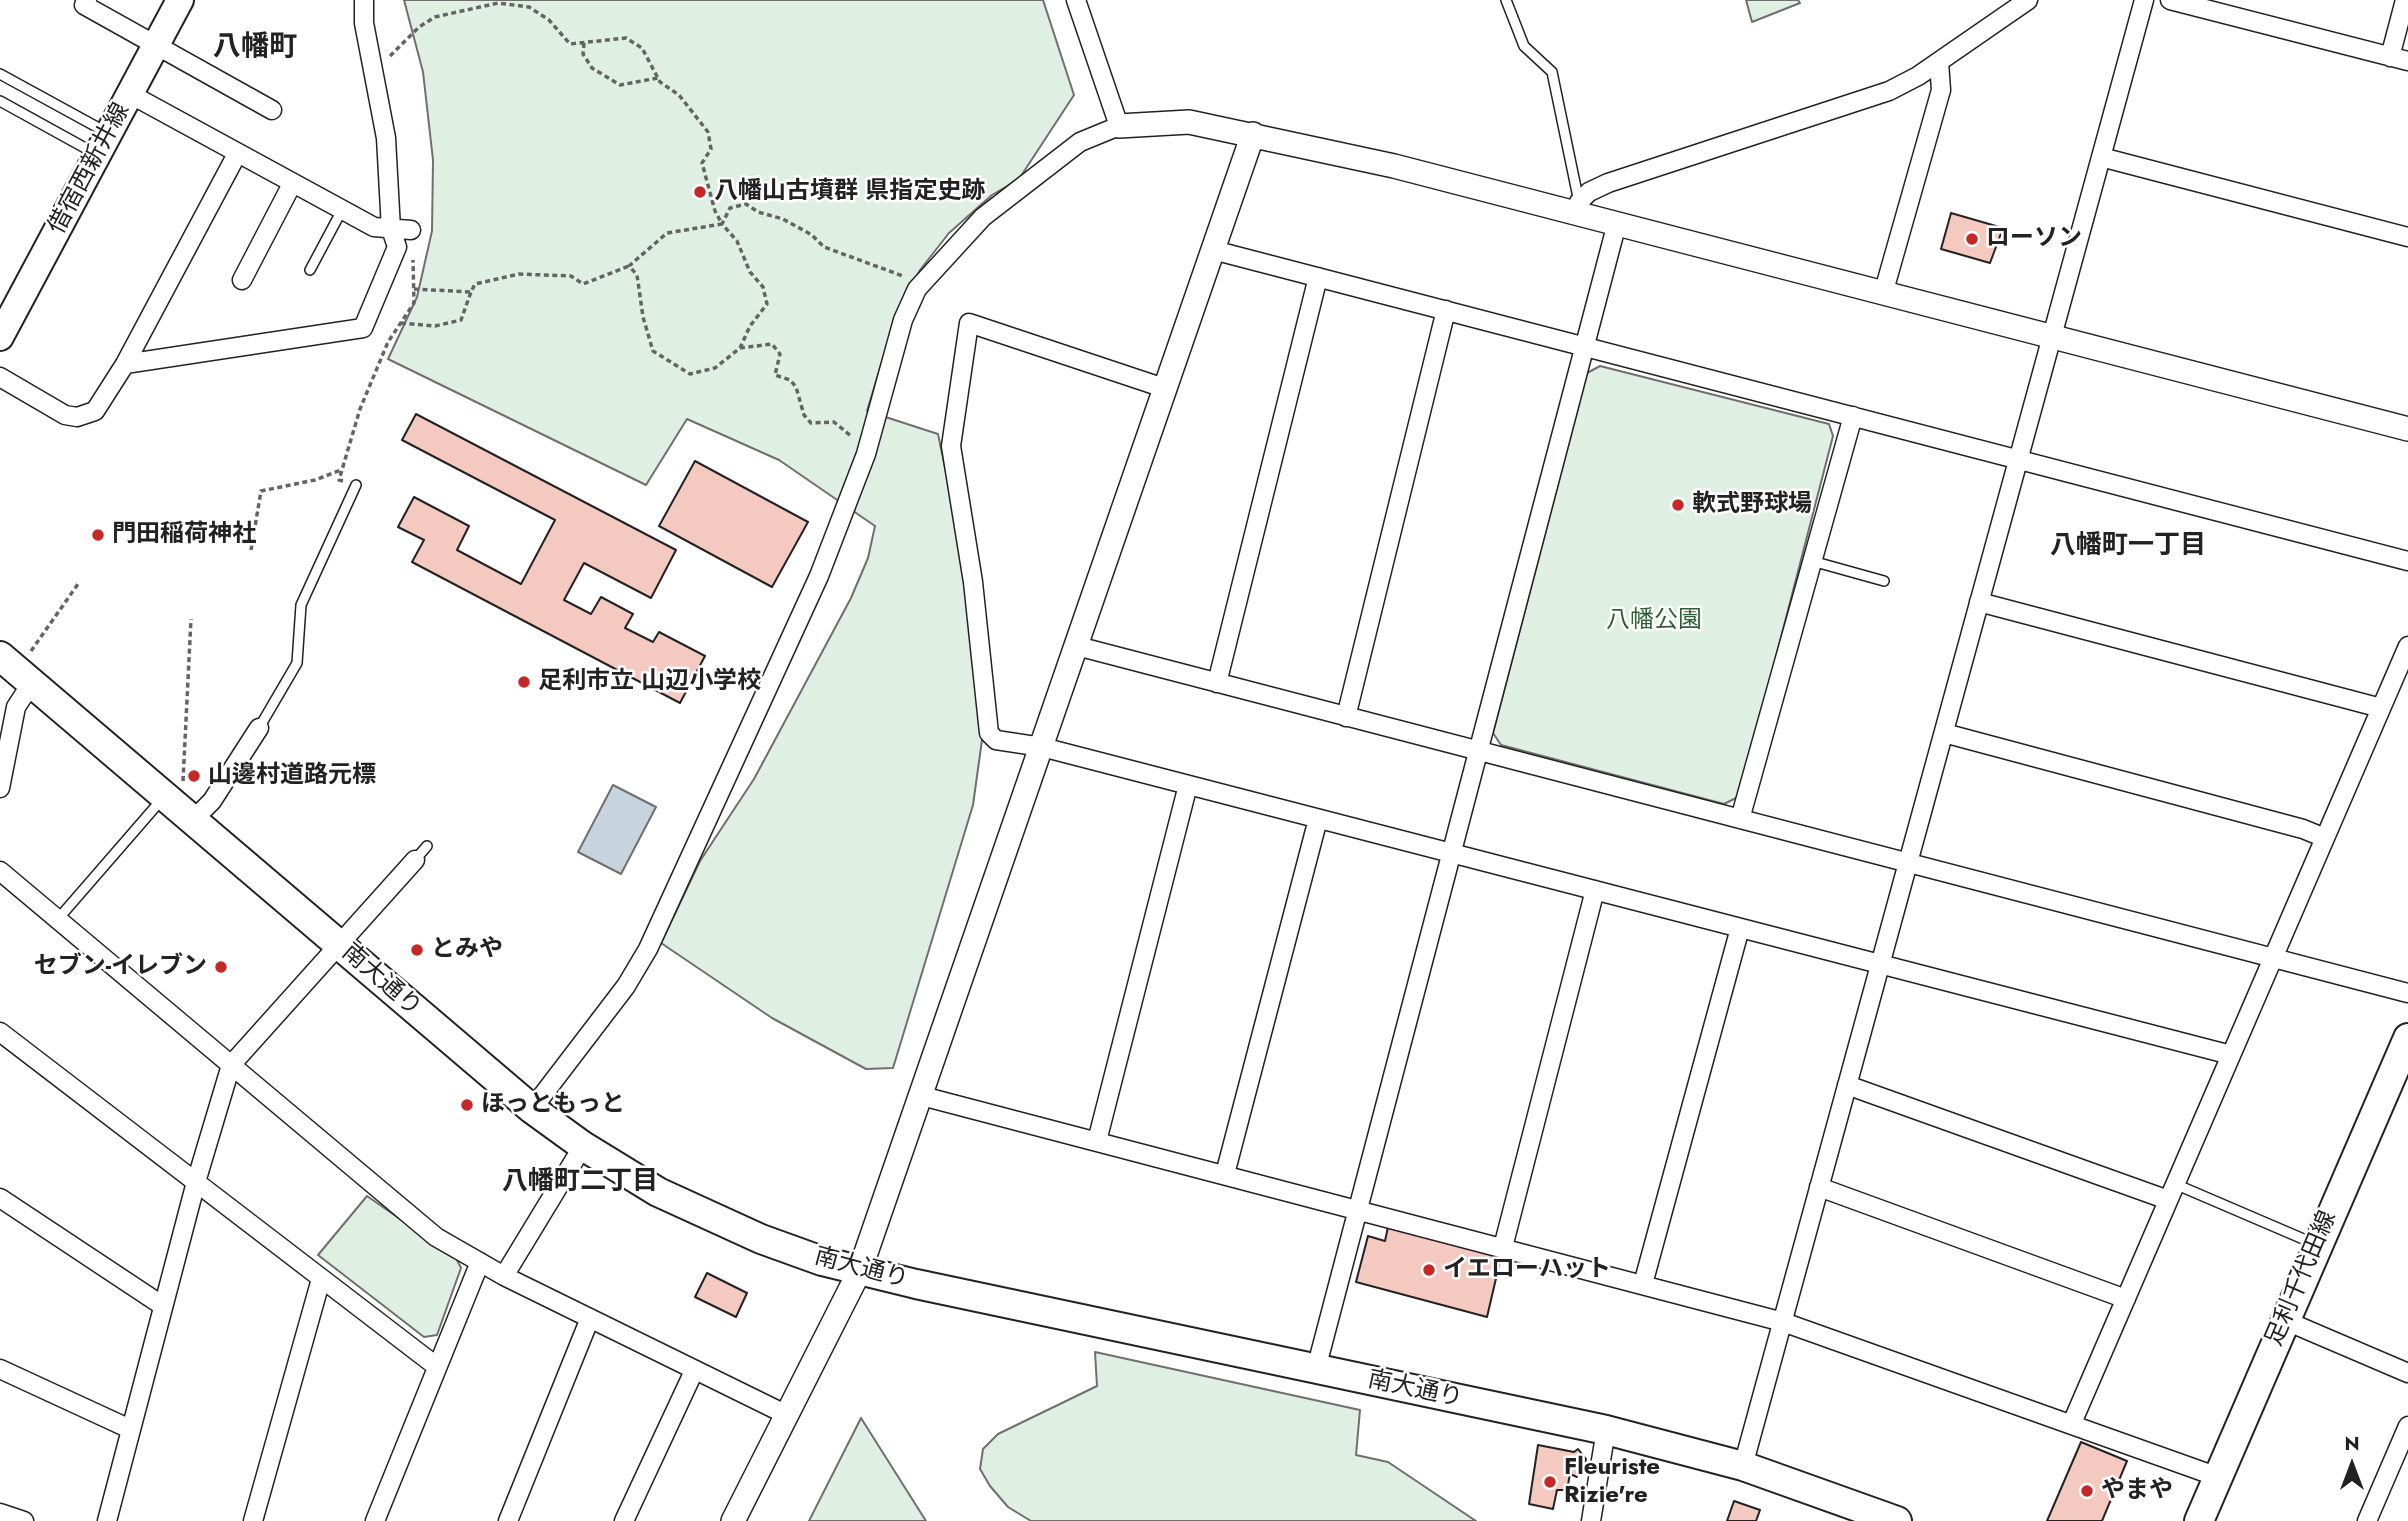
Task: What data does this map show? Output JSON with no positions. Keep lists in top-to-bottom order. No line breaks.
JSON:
{"streets":{"main road":["借宿西新井線","南大通り","足利千代田線"]},"districts":["八幡町","八幡町一丁目","八幡町二丁目"],"parks":["八幡公園"],"places":["八幡山古墳群 県指定史跡","ローソン","軟式野球場","門田稲荷神社","足利市立 山辺小学校","山邊村道路元標","とみや","セブン-イレブン","ほっともっと","イエローハット","Fleuriste Rizie're","やまや"],"north":"top"}
